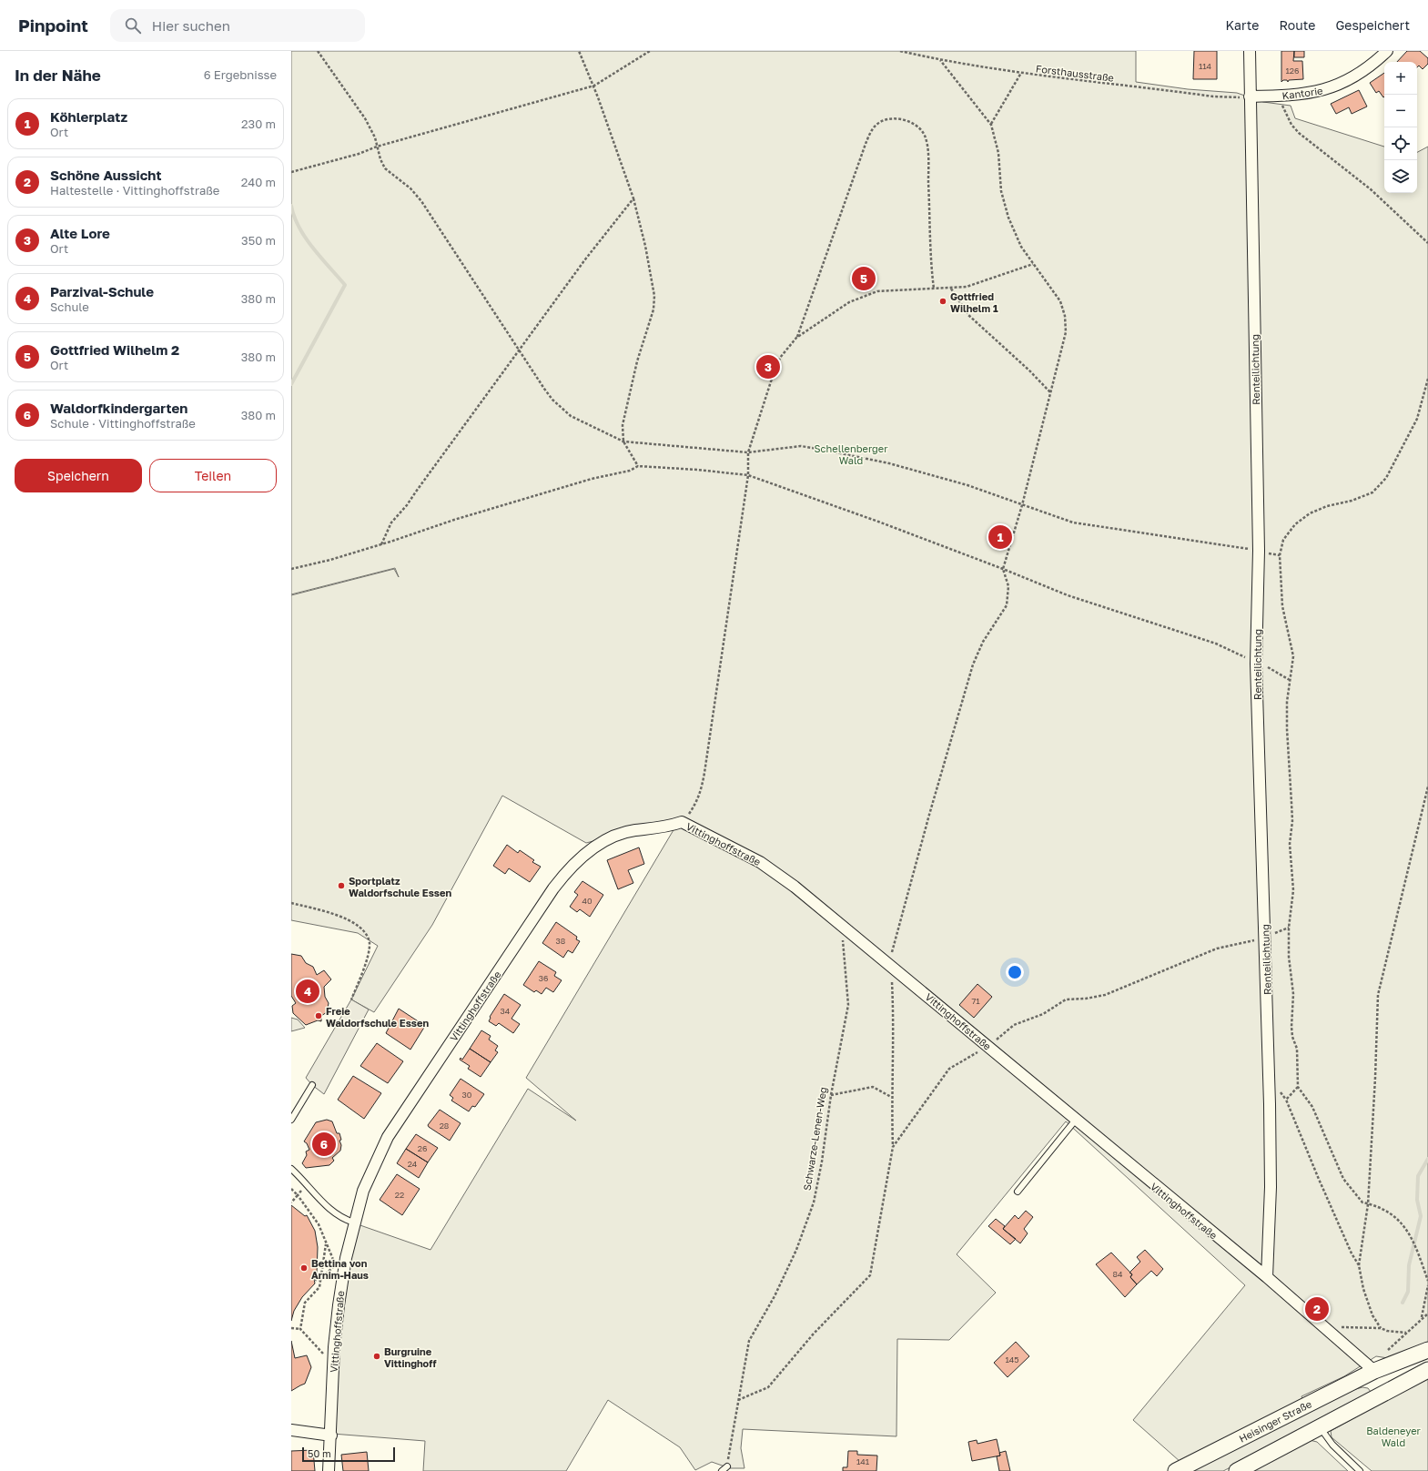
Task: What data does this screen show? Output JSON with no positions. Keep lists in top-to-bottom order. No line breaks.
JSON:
{"streets":{"main road":["Heisinger Straße"],"street":["Kantorie","Renteilichtung","Vittinghoffstraße"],"path":["Forsthausstraße","Schwarze-Lenen-Weg"]},"crossings":[["Forsthausstraße","Kantorie"],["Forsthausstraße","Renteilichtung"],["Kantorie","Renteilichtung"],["Renteilichtung","Vittinghoffstraße"],["Vittinghoffstraße","Schwarze-Lenen-Weg"],["Vittinghoffstraße","Heisinger Straße"]],"parks":["Schellenberger Wald","Baldeneyer Wald"],"places":["Gottfried Wilhelm 1","Sportplatz Waldorfschule Essen","Freie Waldorfschule Essen","Bettina von Arnim-Haus","Burgruine Vittinghoff"],"house_numbers":["114","126","40","38","36","71","34","30","28","26","24","22","84","145","141"],"scale_bar":"50 m","page":{"header":"Pinpoint","search":"Hier suchen","nav":["Karte","Route","Gespeichert"],"heading":["In der Nähe","6 Ergebnisse"],"map_buttons":["+","−"],"list":[{"mark":"1","name":"Köhlerplatz","note":"Ort","value":"230 m"},{"mark":"2","name":"Schöne Aussicht","note":"Haltestelle · Vittinghoffstraße","value":"240 m"},{"mark":"3","name":"Alte Lore","note":"Ort","value":"350 m"},{"mark":"4","name":"Parzival-Schule","note":"Schule","value":"380 m"},{"mark":"5","name":"Gottfried Wilhelm 2","note":"Ort","value":"380 m"},{"mark":"6","name":"Waldorfkindergarten","note":"Schule · Vittinghoffstraße","value":"380 m"}],"pins":["5","3","1","4","6","2"],"buttons":["Speichern","Teilen"],"scale":"50 m"}}
